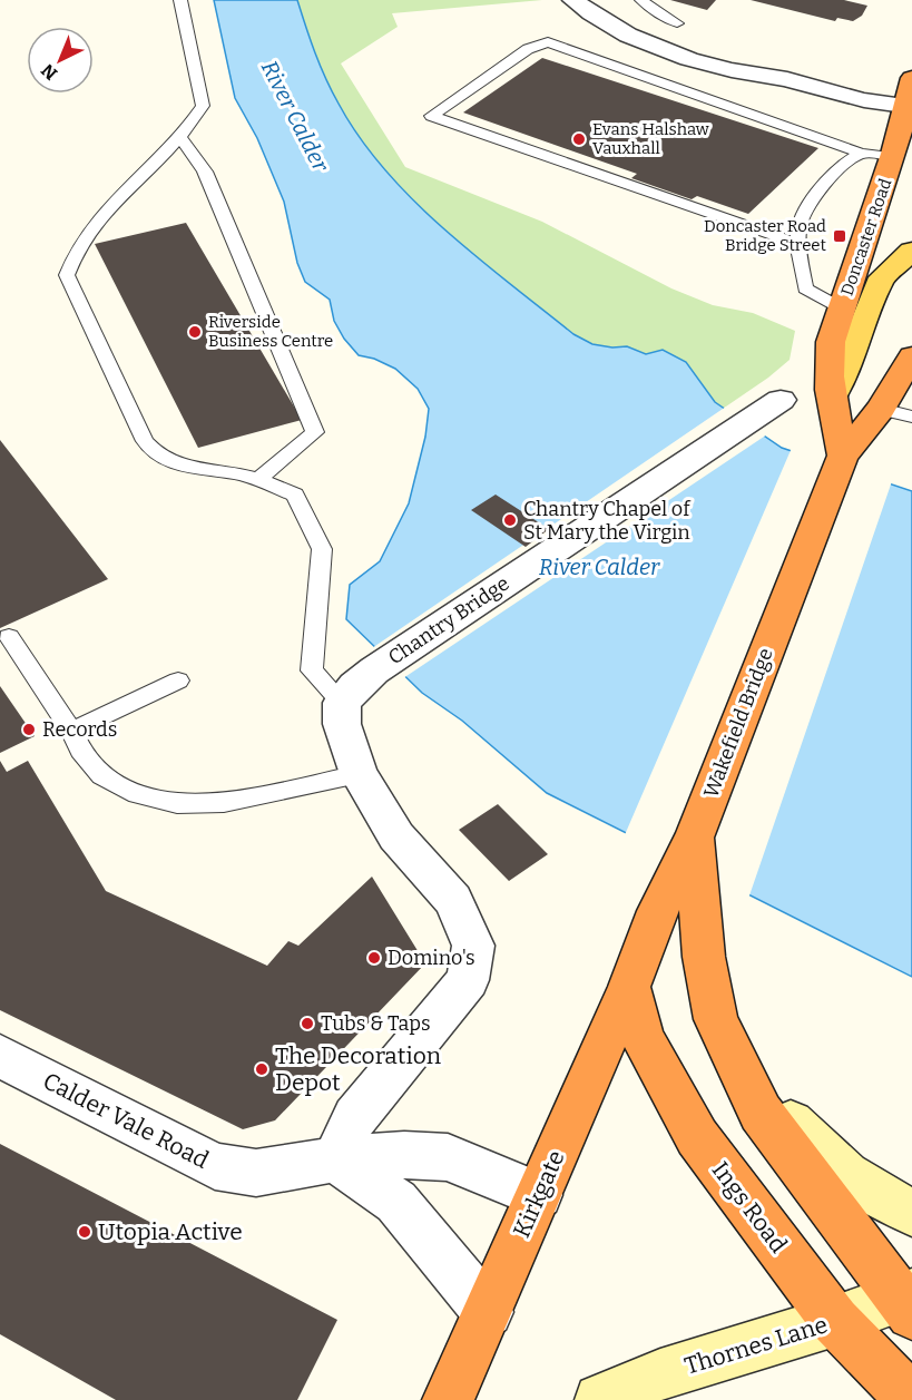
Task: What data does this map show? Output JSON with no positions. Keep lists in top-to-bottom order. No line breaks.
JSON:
{"streets":{"highway":["Doncaster Road","Wakefield Bridge","Kirkgate","Ings Road"],"street":["Chantry Bridge","Calder Vale Road","Thornes Lane"]},"crossings":[["Doncaster Road","Wakefield Bridge"],["Calder Vale Road","Kirkgate"],["Kirkgate","Ings Road"],["Ings Road","Thornes Lane"]],"water":["River Calder"],"places":{"other":["Evans Halshaw Vauxhall","Riverside Business Centre","Chantry Chapel of St Mary the Virgin","Records","Domino's","Tubs & Taps","The Decoration Depot","Utopia Active"],"transit":["Doncaster Road Bridge Street"]},"north":"bottom left"}
